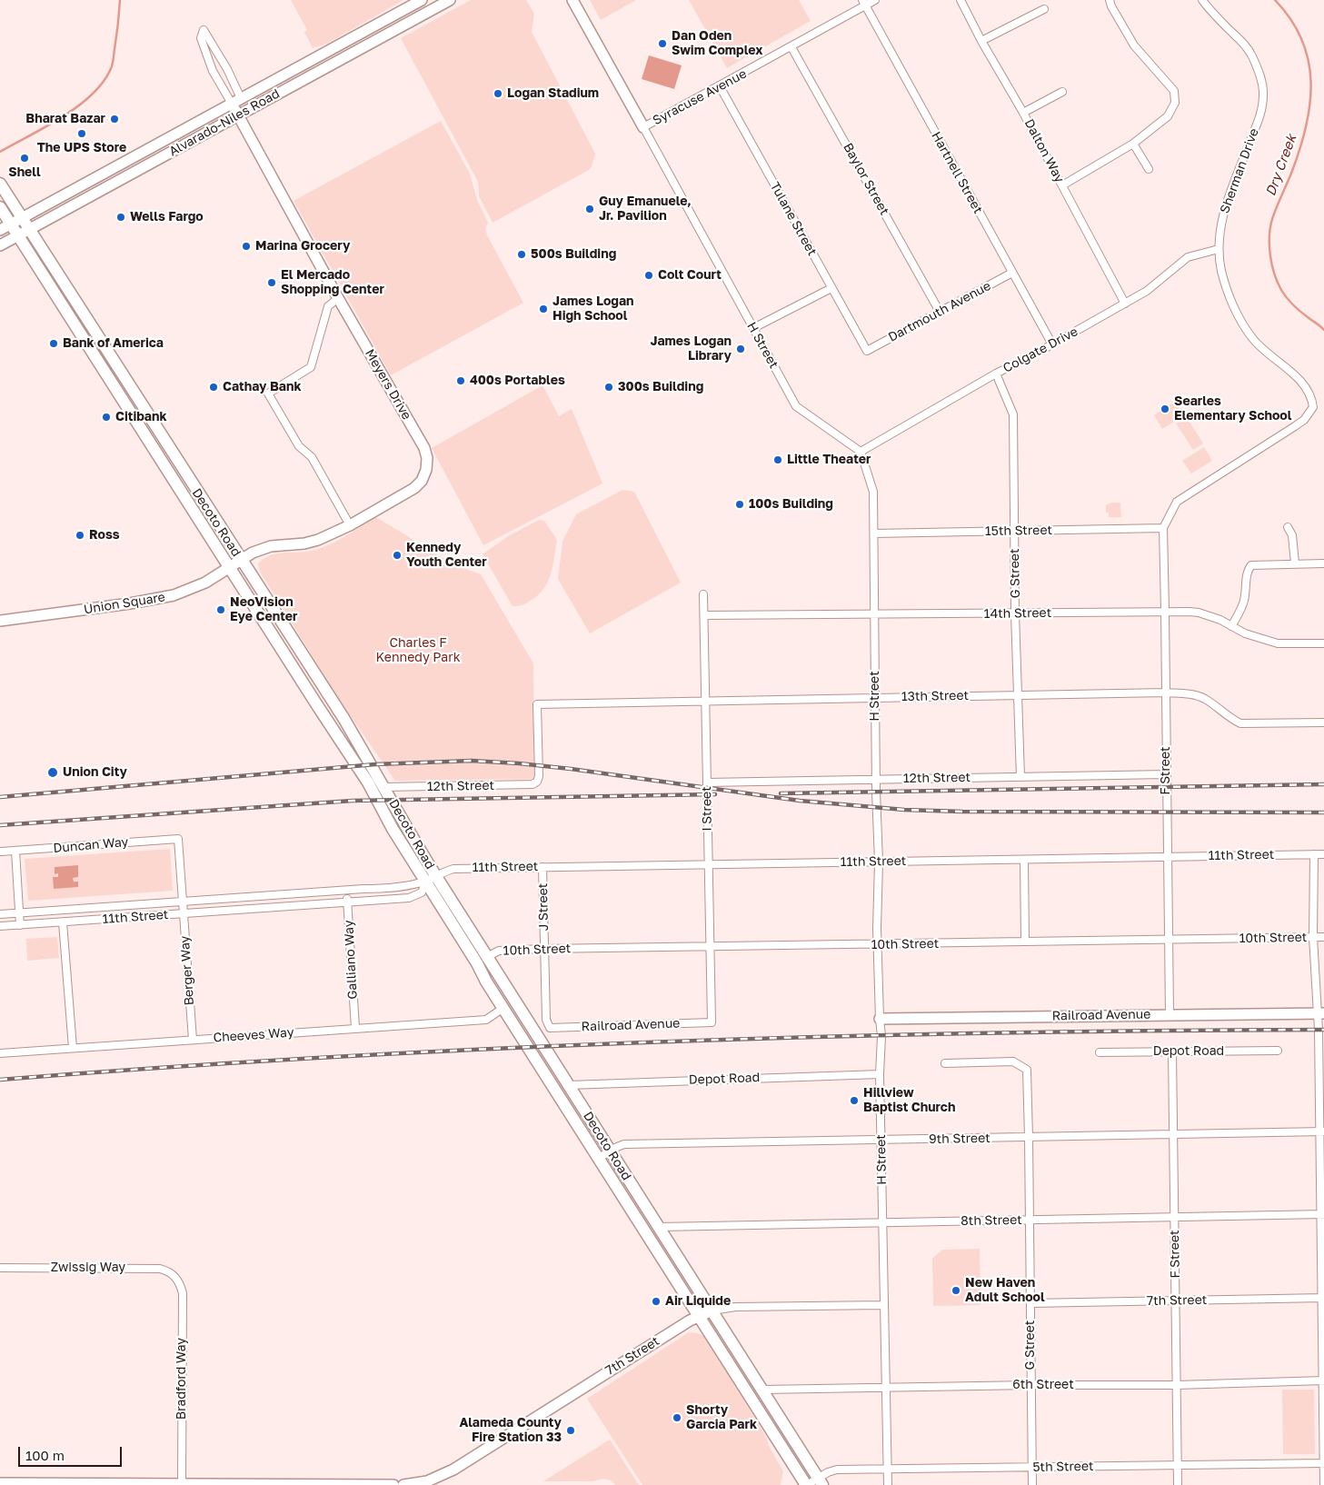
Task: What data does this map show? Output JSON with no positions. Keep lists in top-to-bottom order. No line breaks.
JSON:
{"streets":{"main road":["Decoto Road"],"street":["Syracuse Avenue","Alvarado-Niles Road","Dalton Way","Sherman Drive","Hartnell Street","Baylor Street","Tulane Street","Dartmouth Avenue","H Street","Colgate Drive","Meyers Drive","15th Street","G Street","Union Square","14th Street","13th Street","F Street","12th Street","I Street","Duncan Way","11th Street","J Street","10th Street","Galliano Way","Berger Way","Railroad Avenue","Cheeves Way","Depot Road","9th Street","8th Street","Zwissig Way","7th Street","Bradford Way","6th Street","5th Street"]},"crossings":[["Syracuse Avenue","Hartnell Street"],["Syracuse Avenue","Baylor Street"],["Syracuse Avenue","Tulane Street"],["Syracuse Avenue","H Street"],["Alvarado-Niles Road","Meyers Drive"],["Alvarado-Niles Road","Decoto Road"],["Dalton Way","Colgate Drive"],["Sherman Drive","Colgate Drive"],["Sherman Drive","15th Street"],["Sherman Drive","F Street"],["Hartnell Street","Dartmouth Avenue"],["Hartnell Street","Colgate Drive"],["Baylor Street","Dartmouth Avenue"],["Tulane Street","Dartmouth Avenue"],["H Street","Colgate Drive"],["H Street","15th Street"],["H Street","14th Street"],["H Street","13th Street"],["H Street","12th Street"],["H Street","11th Street"],["H Street","10th Street"],["H Street","Railroad Avenue"],["H Street","Depot Road"],["H Street","9th Street"],["H Street","8th Street"],["H Street","7th Street"],["H Street","6th Street"],["H Street","5th Street"],["Colgate Drive","G Street"],["Meyers Drive","Decoto Road"],["Meyers Drive","Union Square"],["Decoto Road","Union Square"],["Decoto Road","12th Street"],["Decoto Road","11th Street"],["Decoto Road","10th Street"],["Decoto Road","Cheeves Way"],["Decoto Road","Depot Road"],["Decoto Road","9th Street"],["Decoto Road","8th Street"],["Decoto Road","7th Street"],["Decoto Road","6th Street"],["Decoto Road","5th Street"],["15th Street","G Street"],["15th Street","F Street"],["G Street","14th Street"],["G Street","13th Street"],["G Street","12th Street"],["G Street","9th Street"],["G Street","8th Street"],["G Street","7th Street"],["G Street","6th Street"],["G Street","5th Street"],["14th Street","F Street"],["14th Street","I Street"],["13th Street","F Street"],["13th Street","12th Street"],["13th Street","I Street"],["F Street","12th Street"],["F Street","11th Street"],["F Street","10th Street"],["F Street","Railroad Avenue"],["F Street","Depot Road"],["F Street","9th Street"],["F Street","8th Street"],["F Street","7th Street"],["F Street","6th Street"],["F Street","5th Street"],["12th Street","I Street"],["I Street","11th Street"],["I Street","10th Street"],["I Street","Railroad Avenue"],["Duncan Way","11th Street"],["Duncan Way","Berger Way"],["11th Street","J Street"],["11th Street","Galliano Way"],["11th Street","Berger Way"],["J Street","10th Street"],["J Street","Railroad Avenue"],["Galliano Way","Cheeves Way"],["Berger Way","Cheeves Way"],["Zwissig Way","Bradford Way"]],"water":["Dry Creek"],"parks":["Charles F Kennedy Park"],"places":["Dan Oden Swim Complex","Logan Stadium","Bharat Bazar","The UPS Store","Shell","Guy Emanuele, Jr. Pavilion","Wells Fargo","Marina Grocery","500s Building","Colt Court","El Mercado Shopping Center","James Logan High School","Bank of America","James Logan Library","400s Portables","Cathay Bank","300s Building","Searles Elementary School","Citibank","Little Theater","100s Building","Ross","Kennedy Youth Center","NeoVision Eye Center","Union City","Hillview Baptist Church","New Haven Adult School","Air Liquide","Shorty Garcia Park","Alameda County Fire Station 33"],"scale_bar":"100 m"}
